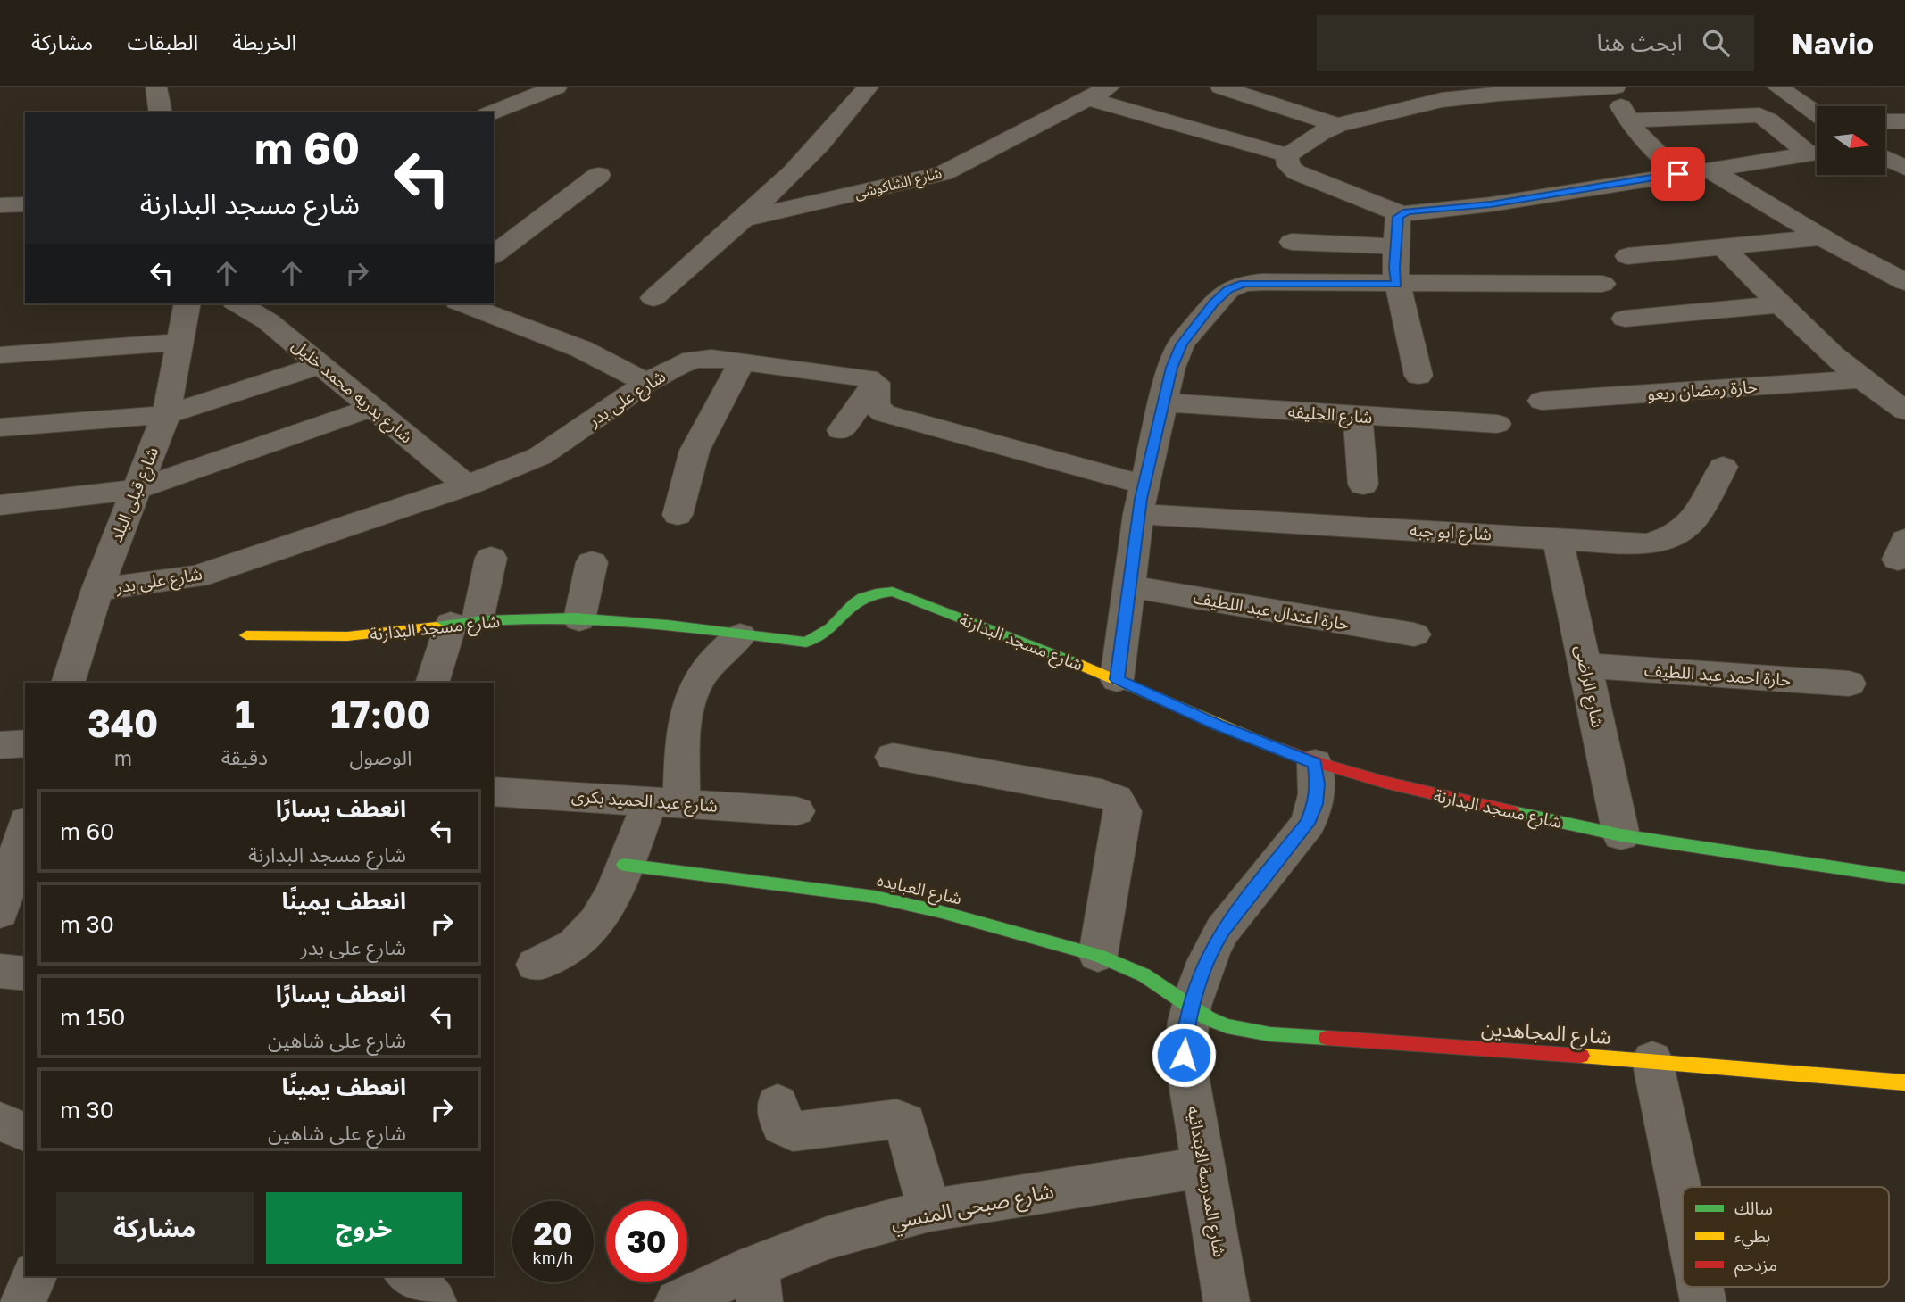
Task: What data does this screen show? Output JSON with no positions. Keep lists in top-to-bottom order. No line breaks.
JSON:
{"streets":{"street":["شارع الشاكوشى","حارة رمضان ريعو","شارع بدريه محمد خليل","شارع على بدر","شارع الخليفه","شارع قبلى البلد","شارع ابو جبه","حارة اعتدال عبد اللطيف","شارع مسجد البدارنة","حارة احمد عبد اللطيف","شارع الراضى","شارع عبد الحميد بكرى","شارع العبايده","شارع المجاهدين","شارع المدرسة الابتدائيه","شارع صبحى المنسي"]},"crossings":[["شارع بدريه محمد خليل","شارع على بدر"],["شارع على بدر","شارع قبلى البلد"],["شارع ابو جبه","شارع الراضى"],["شارع مسجد البدارنة","شارع الراضى"],["شارع مسجد البدارنة","شارع المدرسة الابتدائيه"],["حارة احمد عبد اللطيف","شارع الراضى"],["شارع العبايده","شارع المجاهدين"],["شارع العبايده","شارع المدرسة الابتدائيه"],["شارع المجاهدين","شارع المدرسة الابتدائيه"],["شارع المدرسة الابتدائيه","شارع صبحى المنسي"]],"legend":["سالك","بطيء","مزدحم"],"north":"right","page":{"header":"Navio","search":"ابحث هنا","nav":["الخريطة","الطبقات","مشاركة"],"turn":["60 m","شارع مسجد البدارنة"],"eta":["17:00","الوصول","1","دقيقة","340","m"],"list":[{"name":"انعطف يسارًا","note":"شارع مسجد البدارنة","value":"60 m"},{"name":"انعطف يمينًا","note":"شارع على بدر","value":"30 m"},{"name":"انعطف يسارًا","note":"شارع على شاهين","value":"150 m"},{"name":"انعطف يمينًا","note":"شارع على شاهين","value":"30 m"}],"buttons":["خروج","مشاركة"],"speed":"20 km/h","limit":"30"}}
